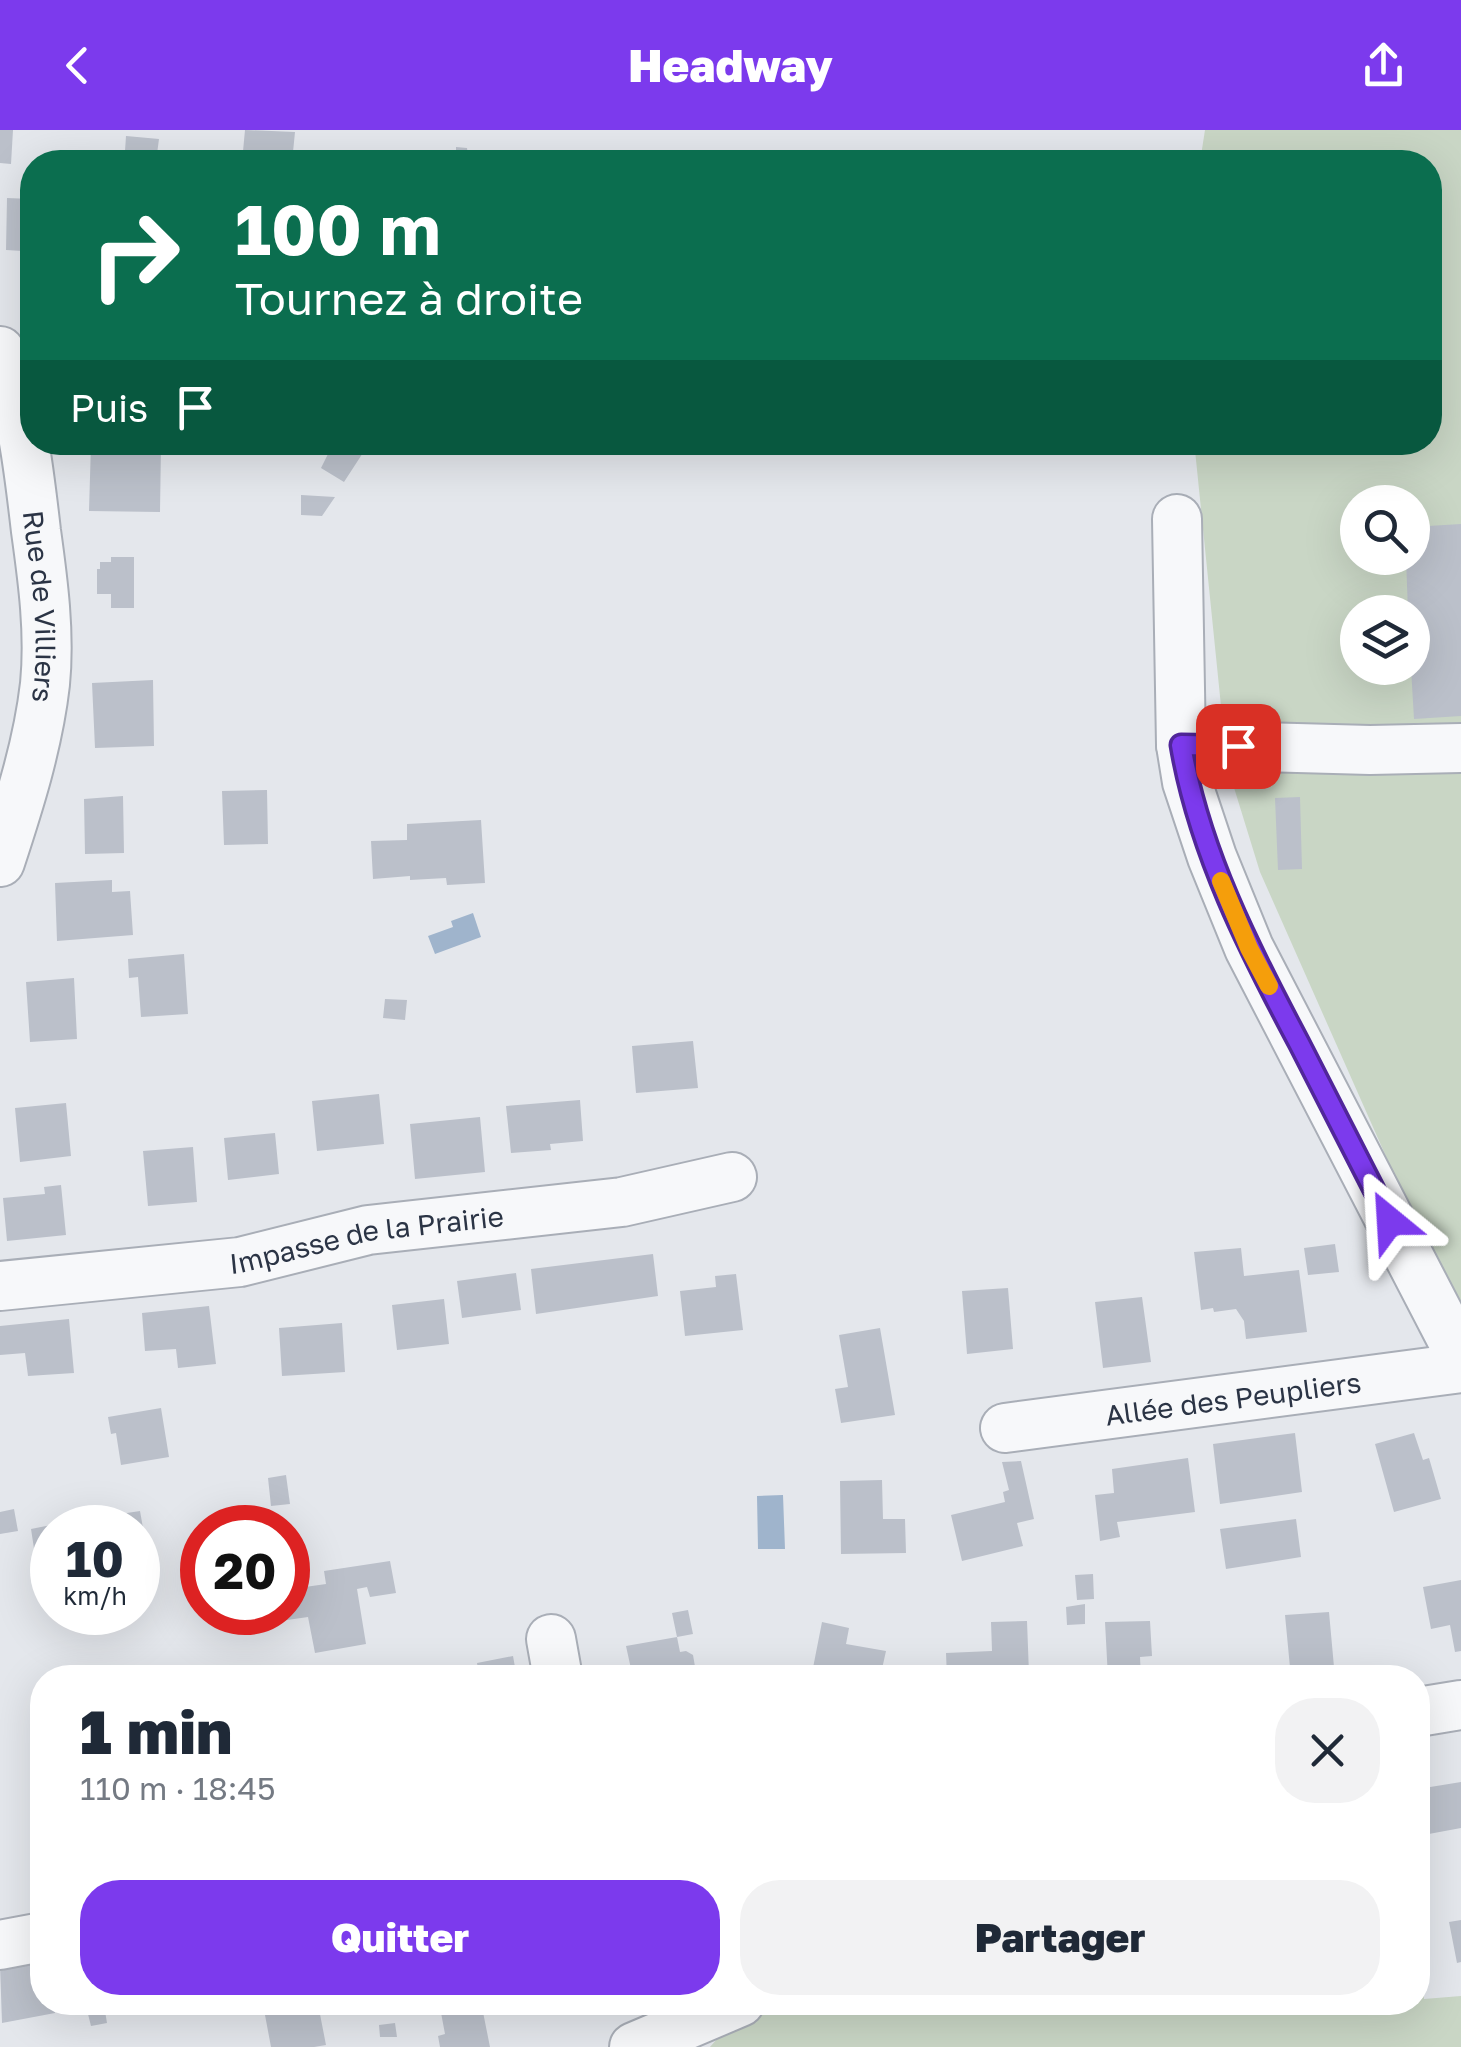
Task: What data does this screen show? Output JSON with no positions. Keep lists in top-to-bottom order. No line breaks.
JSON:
{"streets":{"street":["Rue de Villiers","Impasse de la Prairie","Allée des Peupliers"]},"page":{"header":"Headway","turn":["100 m","Tournez à droite"],"then":"Puis","speed":"10 km/h","limit":"20","heading":["1 min","110 m · 18:45"],"buttons":["Quitter","Partager"]}}
